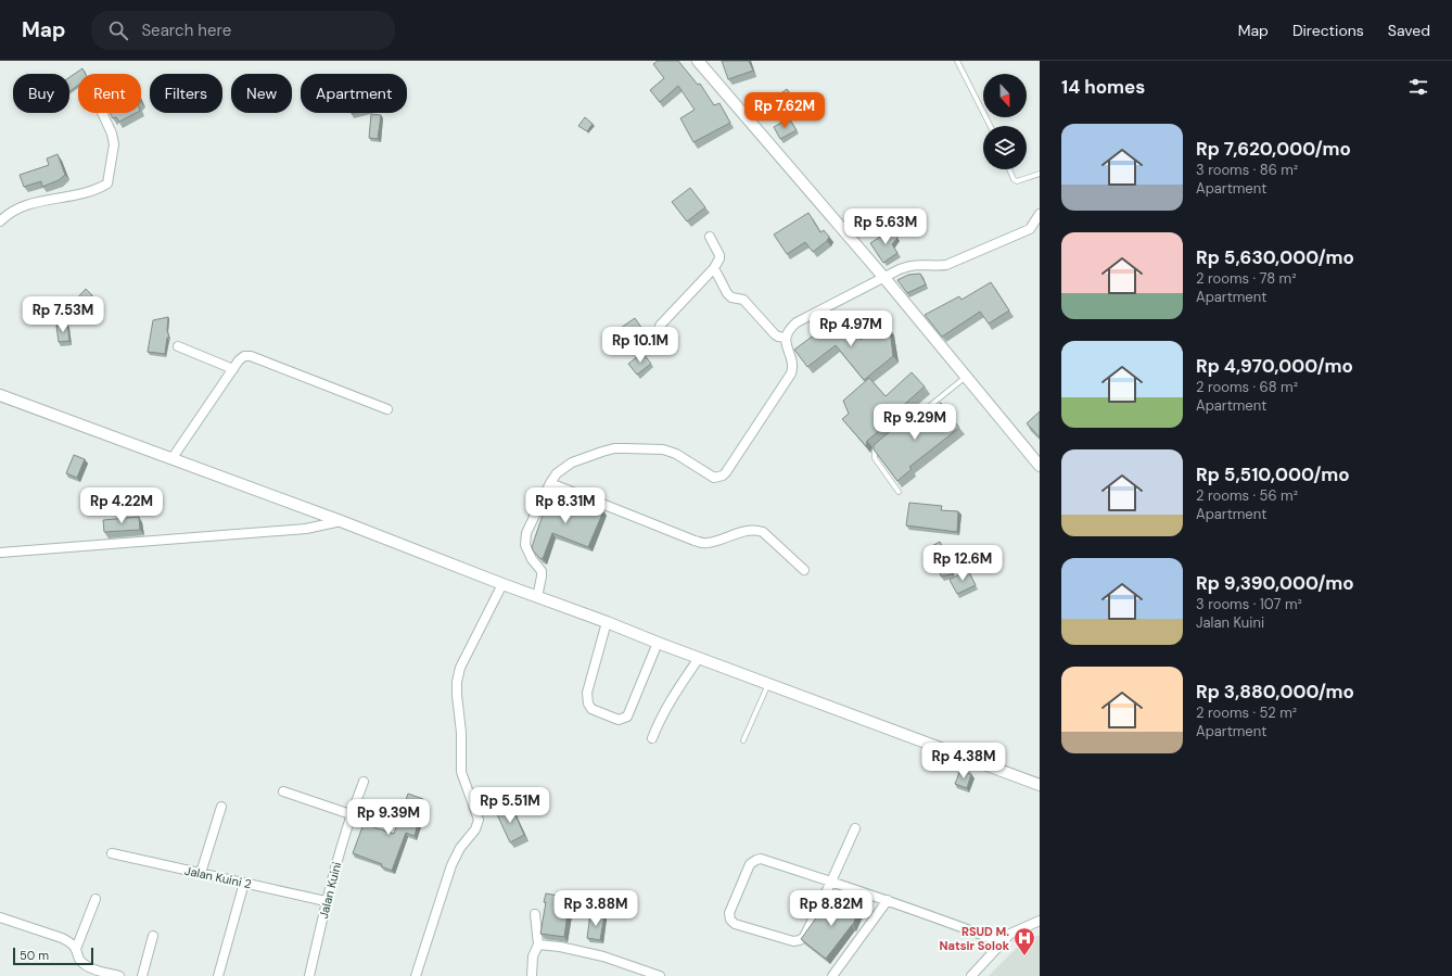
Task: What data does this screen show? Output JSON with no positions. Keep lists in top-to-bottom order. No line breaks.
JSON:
{"streets":{"street":["Jalan Kuini 2","Jalan Kuini"]},"crossings":[["Jalan Kuini 2","Jalan Kuini"]],"places":{"hospital":["RSUD M. Natsir Solok"]},"scale_bar":"50 m","north":"bottom","page":{"header":"Map","search":"Search here","nav":["Map","Directions","Saved"],"heading":"14 homes","chip":["Buy","Rent","Filters","New","Apartment"],"price":["Rp 7.62M","Rp 5.63M","Rp 7.53M","Rp 4.97M","Rp 10.1M","Rp 9.29M","Rp 4.22M","Rp 8.31M","Rp 12.6M","Rp 4.38M","Rp 5.51M","Rp 9.39M","Rp 3.88M","Rp 8.82M"],"list":[{"name":"Rp 7,620,000/mo","note":"3 rooms · 86 m² · Apartment"},{"name":"Rp 5,630,000/mo","note":"2 rooms · 78 m² · Apartment"},{"name":"Rp 4,970,000/mo","note":"2 rooms · 68 m² · Apartment"},{"name":"Rp 5,510,000/mo","note":"2 rooms · 56 m² · Apartment"},{"name":"Rp 9,390,000/mo","note":"3 rooms · 107 m² · Jalan Kuini"},{"name":"Rp 3,880,000/mo","note":"2 rooms · 52 m² · Apartment"}],"scale":"50 m"}}
